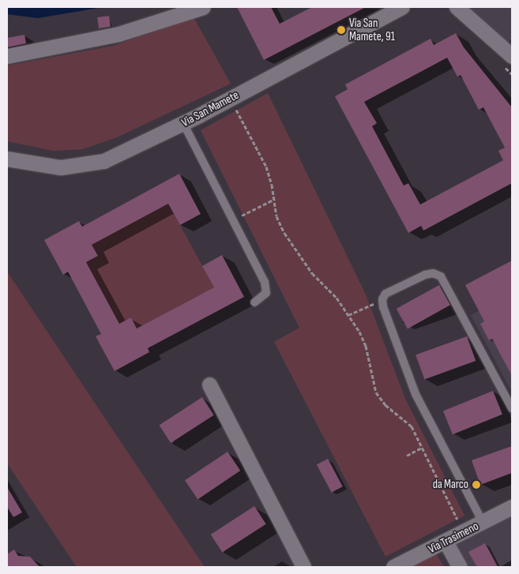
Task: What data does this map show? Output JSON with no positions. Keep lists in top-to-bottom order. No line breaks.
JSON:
{"streets":{"street":["Via San Mamete","Via Trasimeno"]},"places":["Via San Mamete, 91","da Marco"]}
